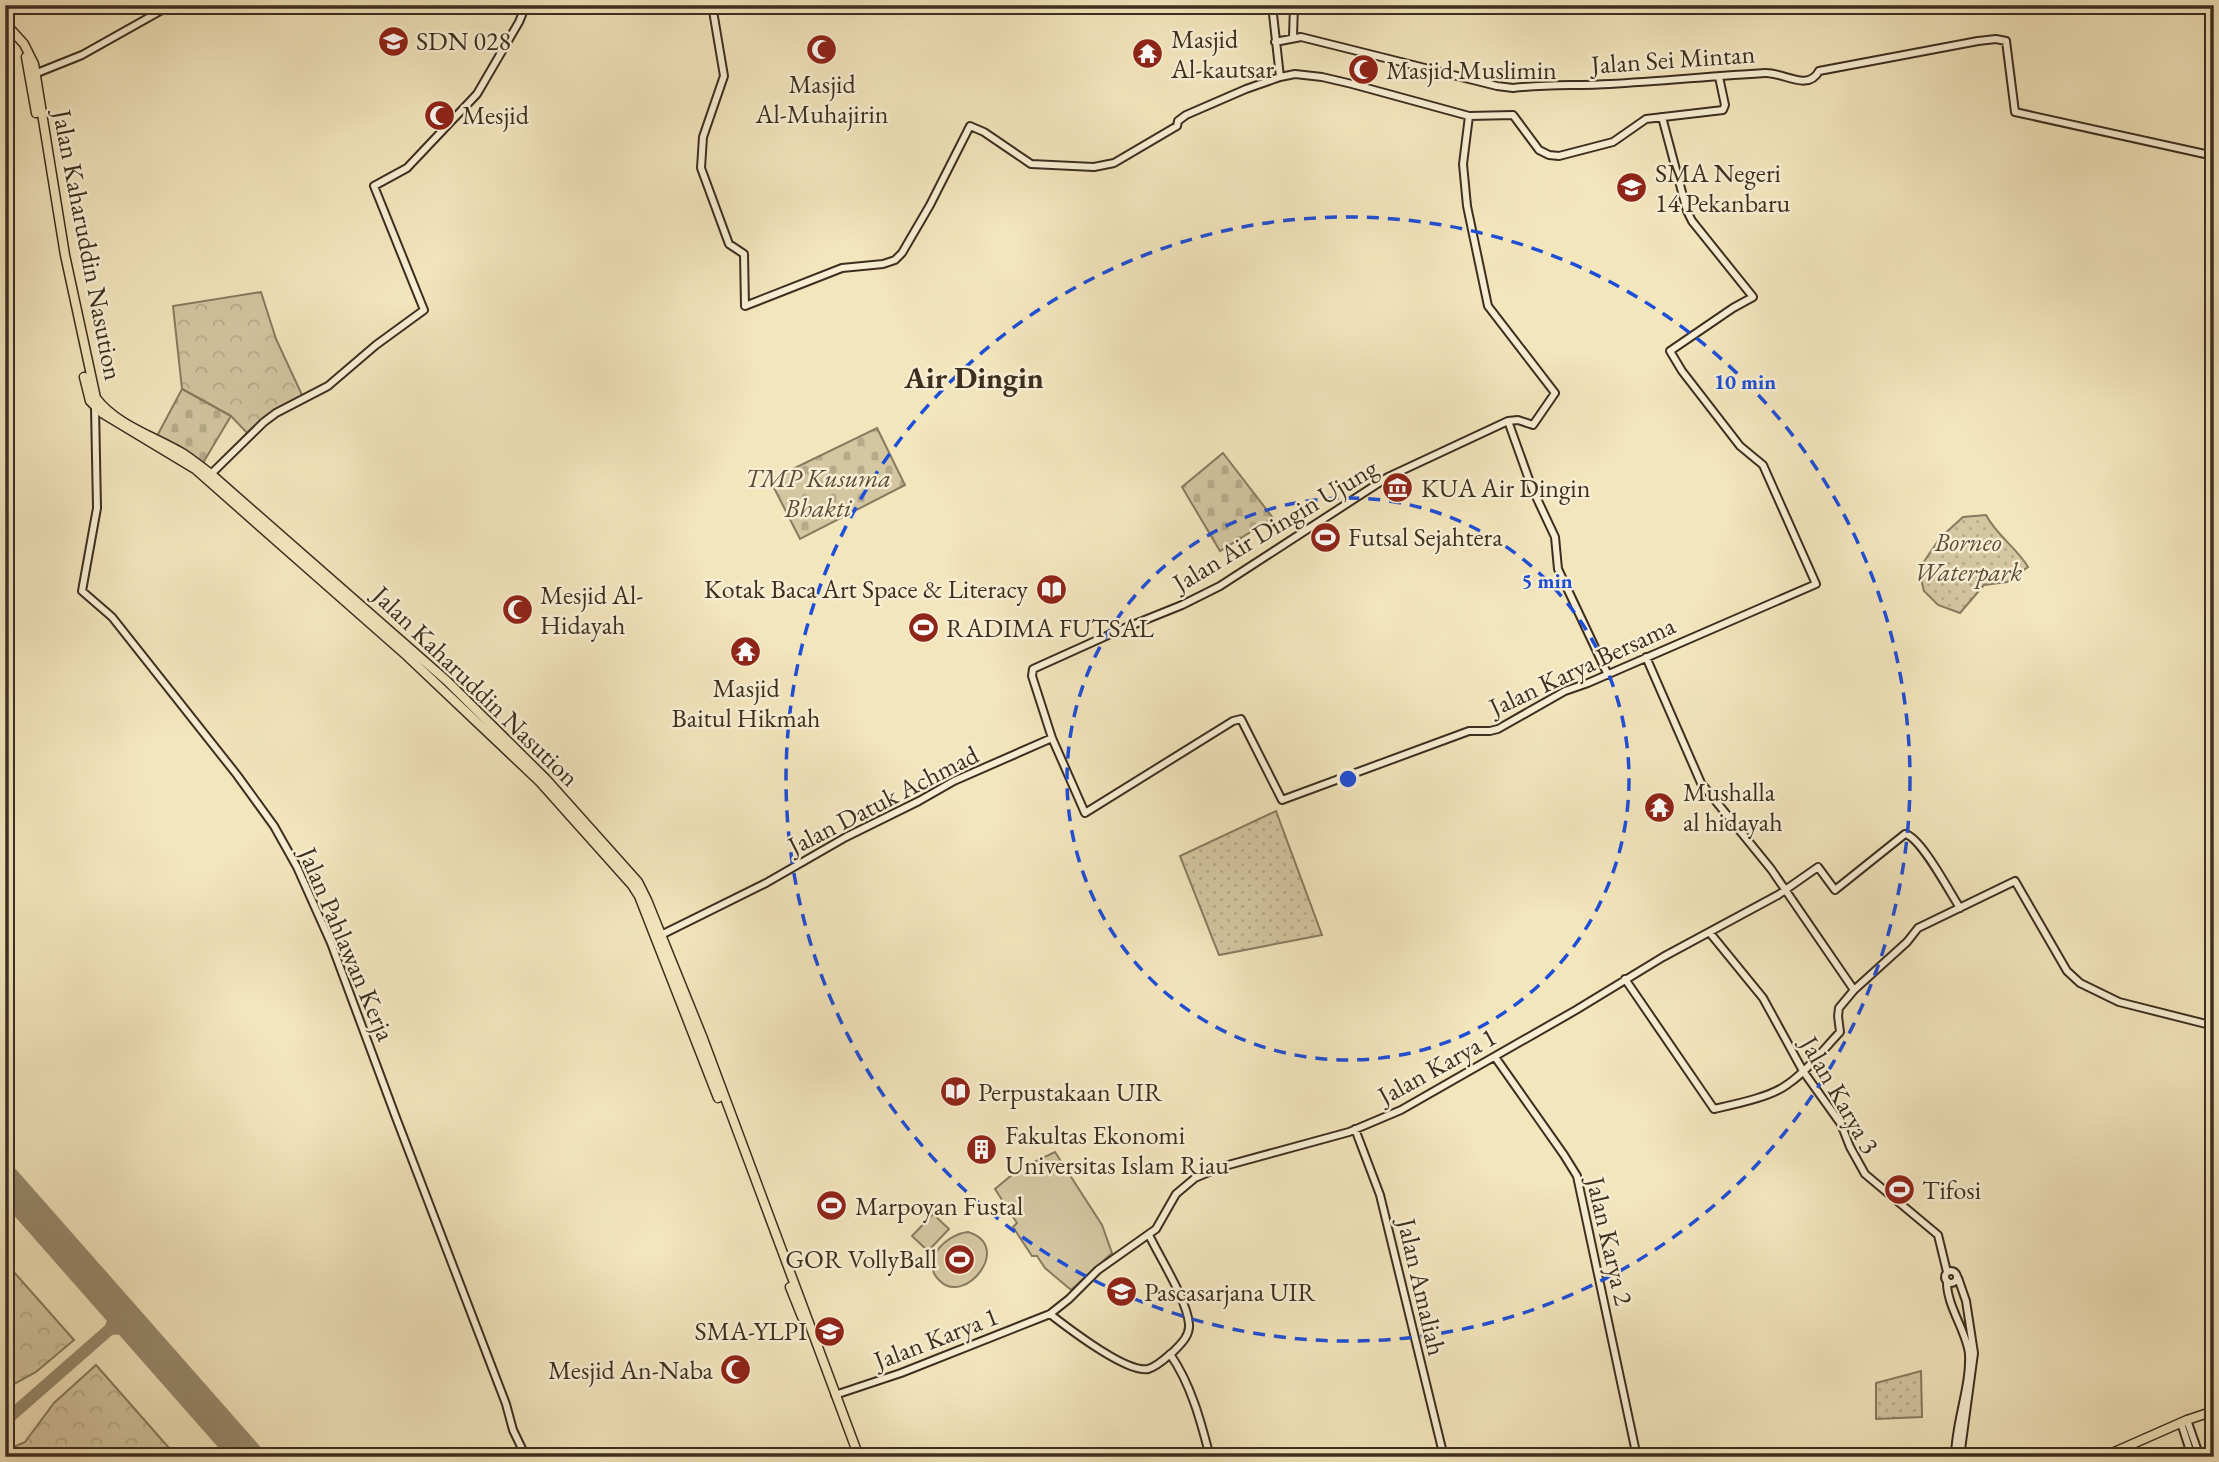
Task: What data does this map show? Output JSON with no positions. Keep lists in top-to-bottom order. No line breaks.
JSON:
{"streets":{"highway":["Jalan Kaharuddin Nasution"],"street":["Jalan Sei Mintan","Jalan Air Dingin Ujung","Jalan Karya Bersama","Jalan Datuk Achmad","Jalan Pahlawan Kerja","Jalan Karya 1","Jalan Karya 3","Jalan Karya 2","Jalan Amaliah"]},"crossings":[["Jalan Kaharuddin Nasution","Jalan Datuk Achmad"],["Jalan Kaharuddin Nasution","Jalan Pahlawan Kerja"],["Jalan Kaharuddin Nasution","Jalan Karya 1"],["Jalan Air Dingin Ujung","Jalan Karya Bersama"],["Jalan Air Dingin Ujung","Jalan Datuk Achmad"],["Jalan Karya Bersama","Jalan Datuk Achmad"],["Jalan Karya 1","Jalan Karya 3"],["Jalan Karya 1","Jalan Karya 2"],["Jalan Karya 1","Jalan Amaliah"]],"districts":["Air Dingin"],"parks":["TMP Kusuma Bhakti","Borneo Waterpark"],"places":{"school or university":["SDN 028","SMA Negeri 14 Pekanbaru","Pascasarjana UIR","SMA-YLPI"],"mosque":["Masjid Al-Muhajirin","Masjid Muslimin","Mesjid","Mesjid Al- Hidayah","Mesjid An-Naba"],"temple":["Masjid Al-kautsar","Masjid Baitul Hikmah","Mushalla al hidayah"],"museum":["KUA Air Dingin"],"sports":["Futsal Sejahtera","RADIMA FUTSAL","Tifosi","Marpoyan Fustal","GOR VollyBall"],"library":["Kotak Baca Art Space & Literacy","Perpustakaan UIR"],"building":["Fakultas Ekonomi Universitas Islam Riau"]},"rings":["10 min","5 min"]}
